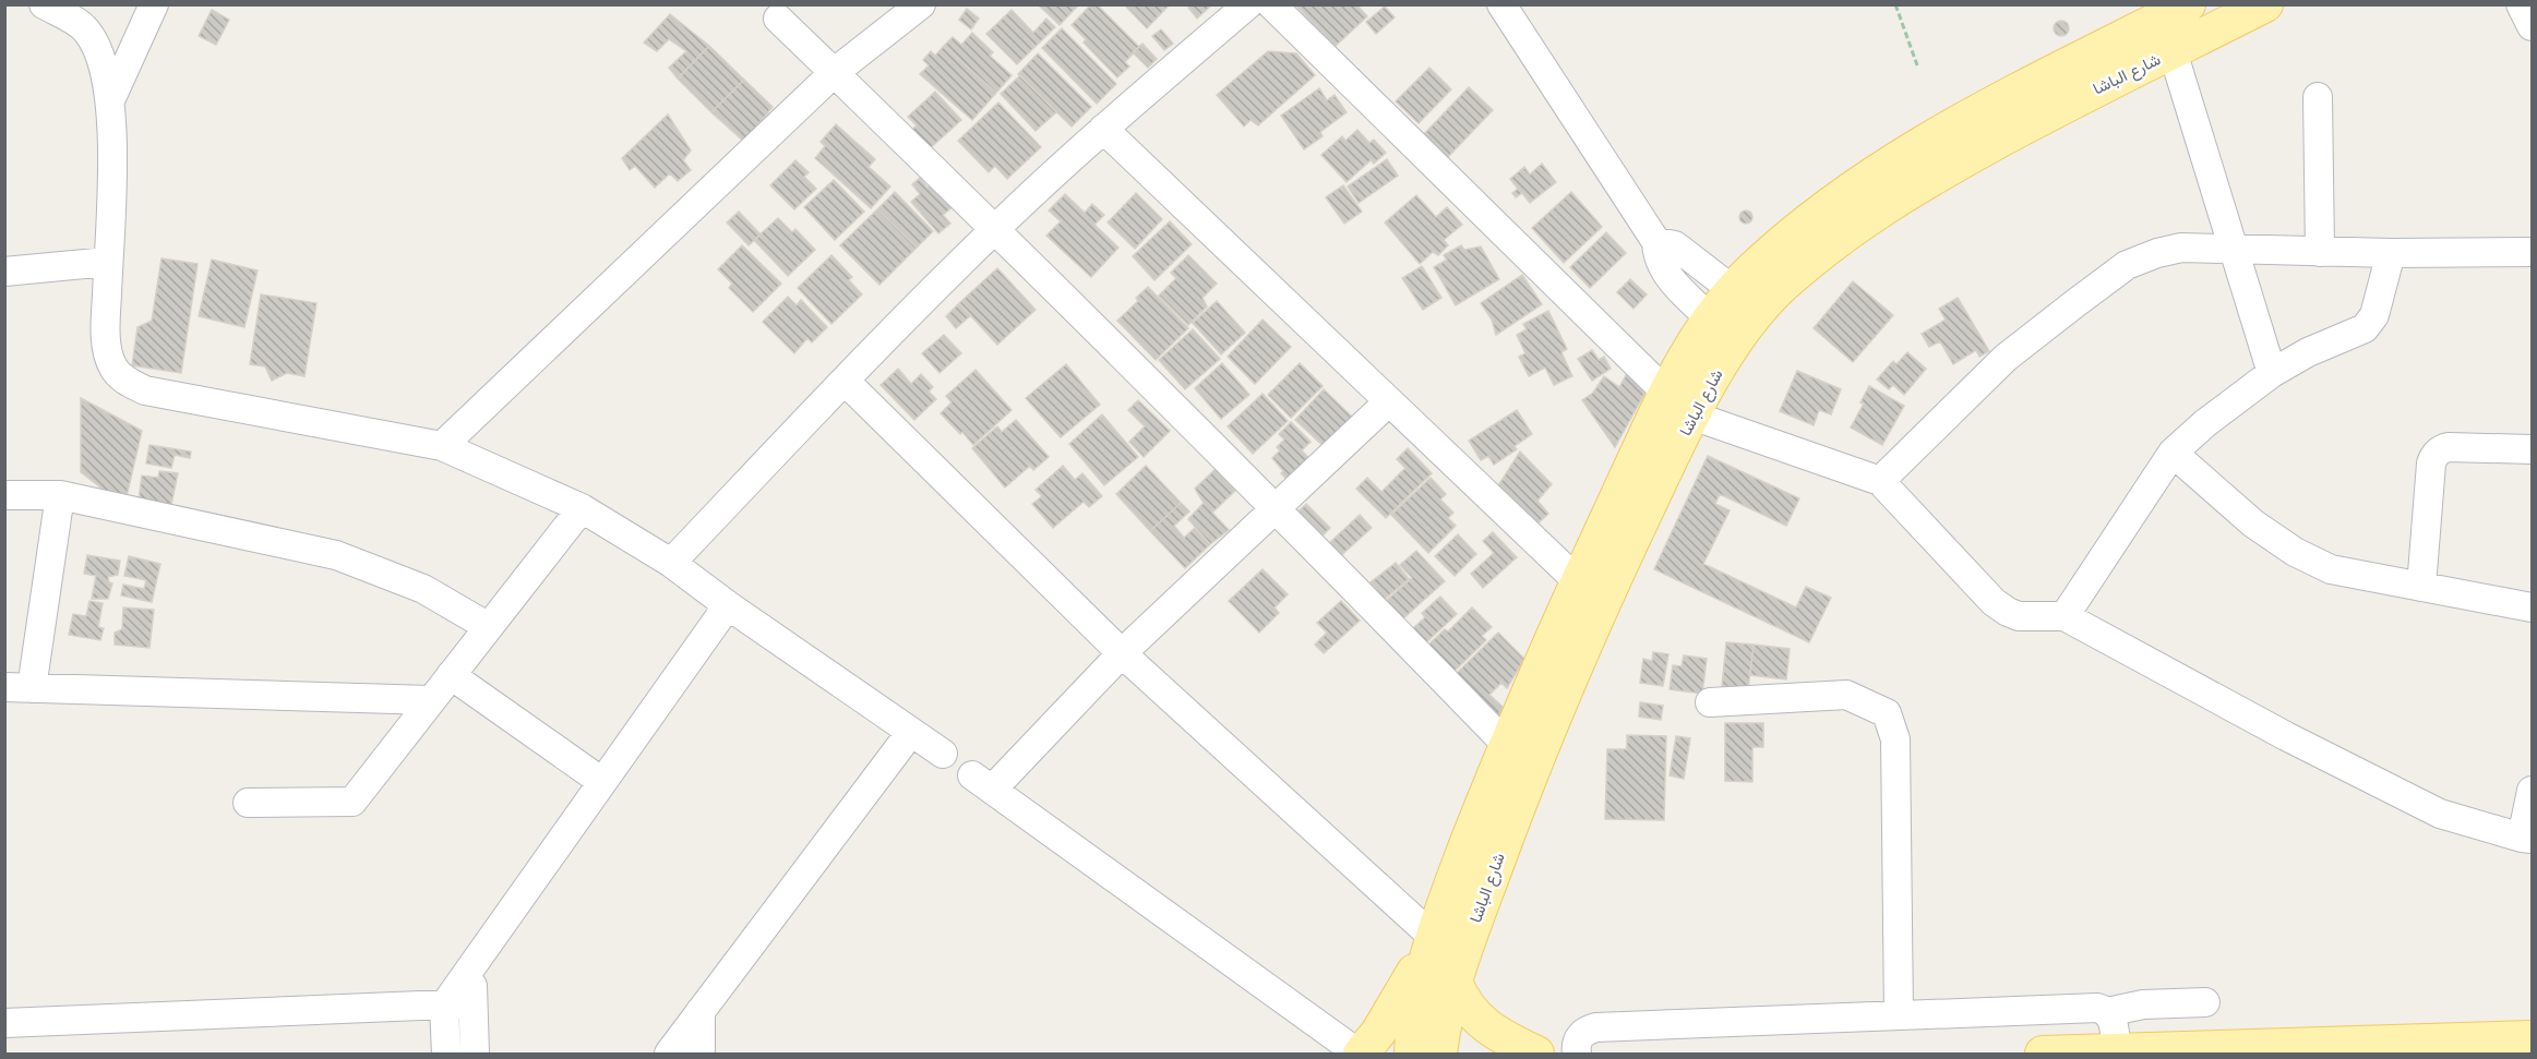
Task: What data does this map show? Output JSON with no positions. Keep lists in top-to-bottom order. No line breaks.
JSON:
{"streets":{"main road":["شارع الباشا"]}}
